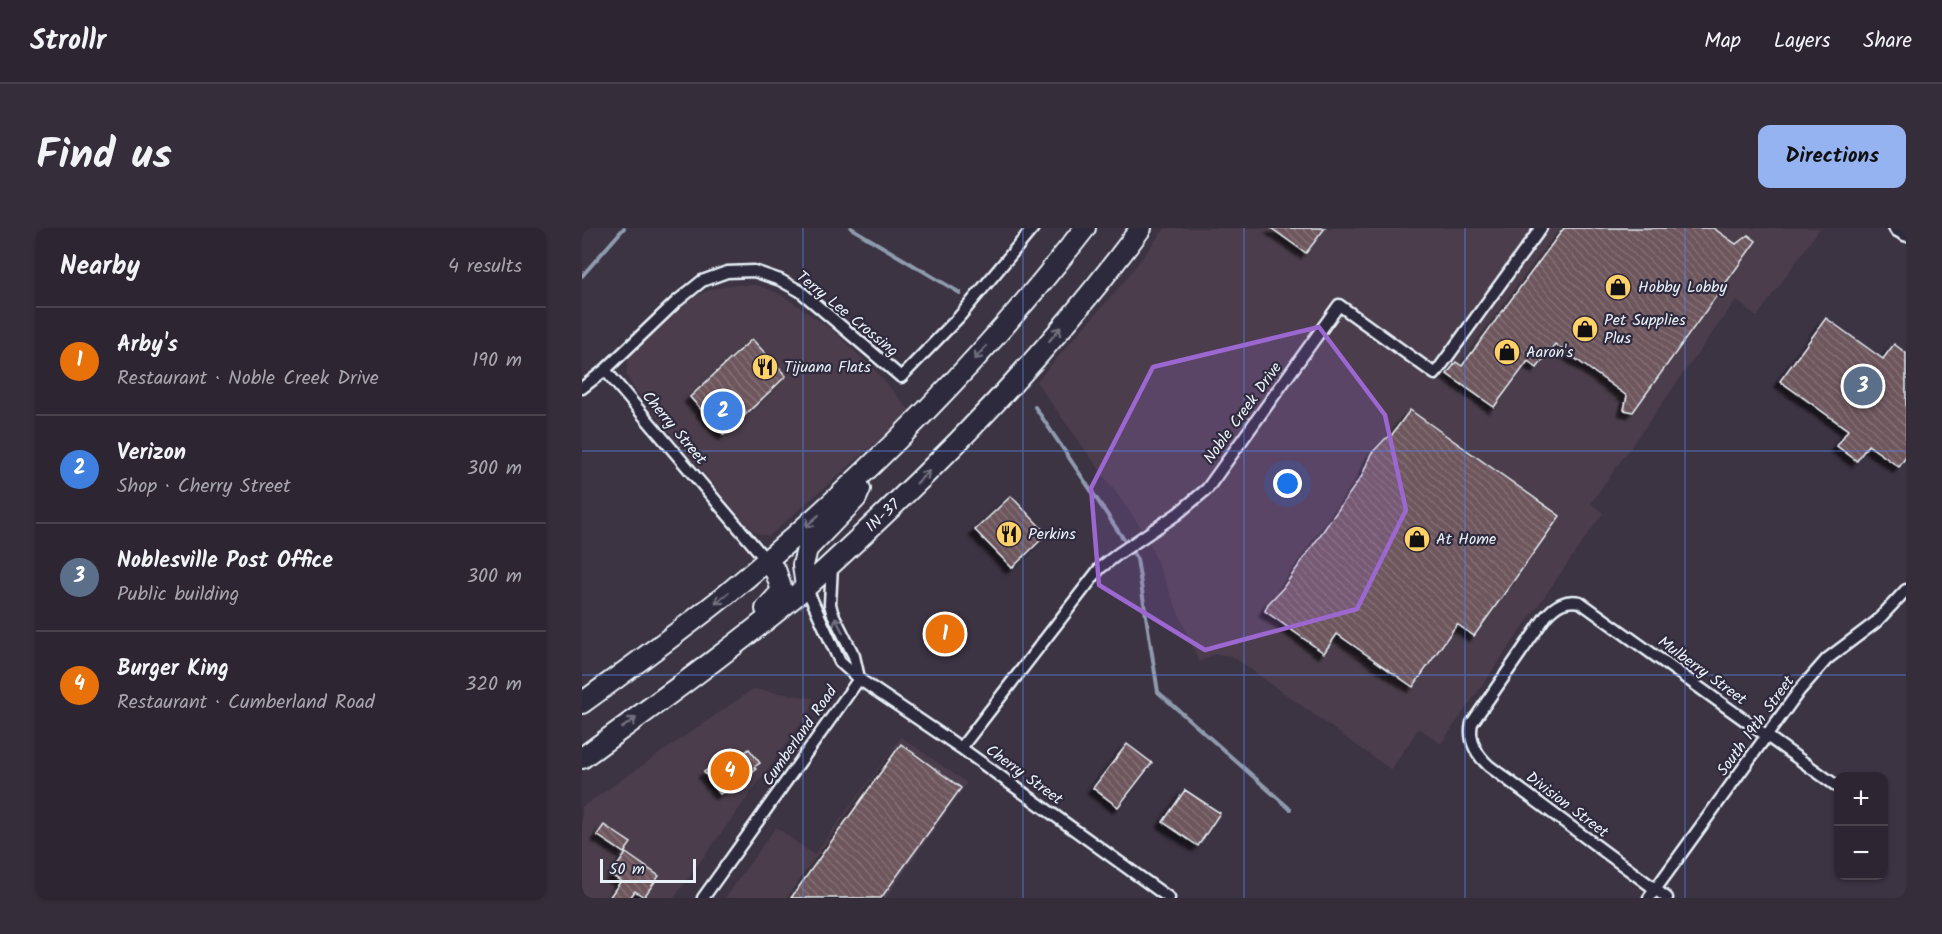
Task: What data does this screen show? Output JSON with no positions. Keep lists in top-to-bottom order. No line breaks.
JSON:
{"streets":{"highway":["IN-37"],"street":["Terry Lee Crossing","Noble Creek Drive","Cherry Street","Mulberry Street","South 19th Street","Cumberland Road","Division Street"]},"crossings":[["Terry Lee Crossing","Cherry Street"],["Noble Creek Drive","Cherry Street"],["Cherry Street","IN-37"],["Cherry Street","Cumberland Road"],["Mulberry Street","South 19th Street"],["Mulberry Street","Division Street"],["South 19th Street","Division Street"]],"places":{"shop":["Hobby Lobby","Pet Supplies Plus","Aaron's","At Home"],"restaurant":["Tijuana Flats","Perkins"]},"scale_bar":"50 m","page":{"header":"Strollr","nav":["Map","Layers","Share"],"title":"Find us","buttons":"Directions","heading":["Nearby","4 results"],"list":[{"mark":"1","name":"Arby's","note":"Restaurant · Noble Creek Drive","value":"190 m"},{"mark":"2","name":"Verizon","note":"Shop · Cherry Street","value":"300 m"},{"mark":"3","name":"Noblesville Post Office","note":"Public building","value":"300 m"},{"mark":"4","name":"Burger King","note":"Restaurant · Cumberland Road","value":"320 m"}],"pins":["3","2","1","4"],"map_buttons":["+","−"],"scale":"50 m"}}
